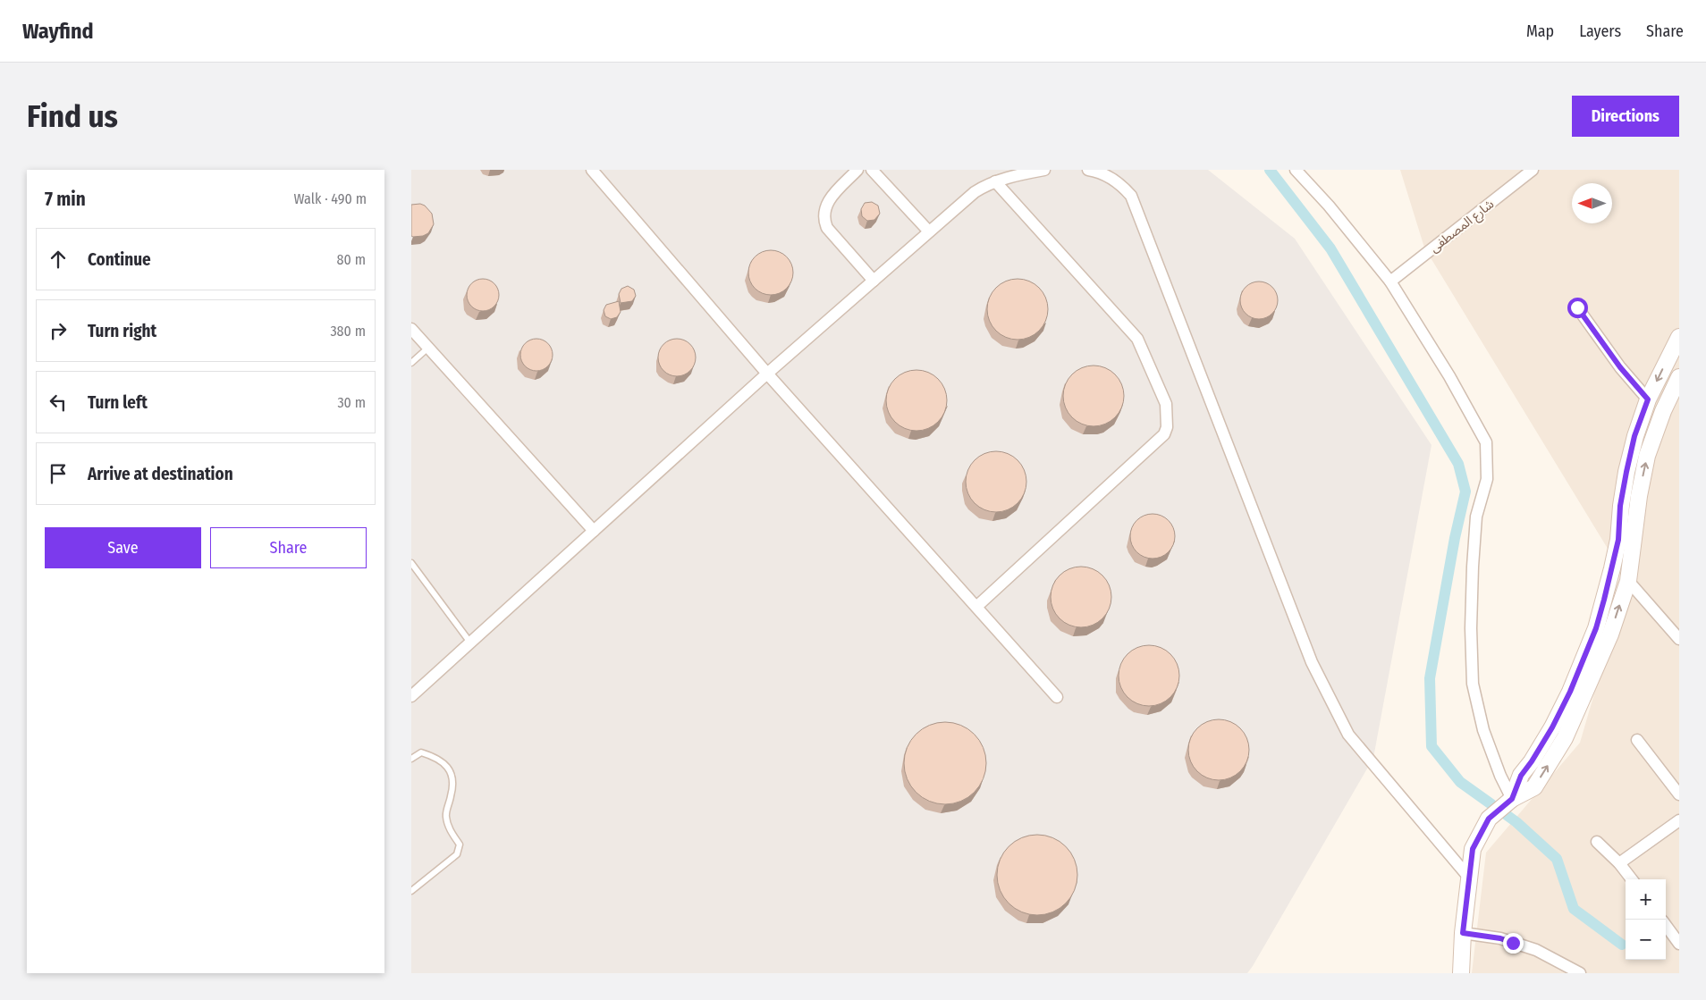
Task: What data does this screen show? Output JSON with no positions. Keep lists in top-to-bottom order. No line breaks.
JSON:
{"streets":{"street":["شارع المصطفى"]},"north":"left","page":{"header":"Wayfind","nav":["Map","Layers","Share"],"buttons":["Directions",["Save","Share"]],"title":"Find us","heading":["7 min","Walk · 490 m"],"list":[["Continue","80 m"],["Turn right","380 m"],["Turn left","30 m"],"Arrive at destination"],"map_buttons":["+","−"]}}
